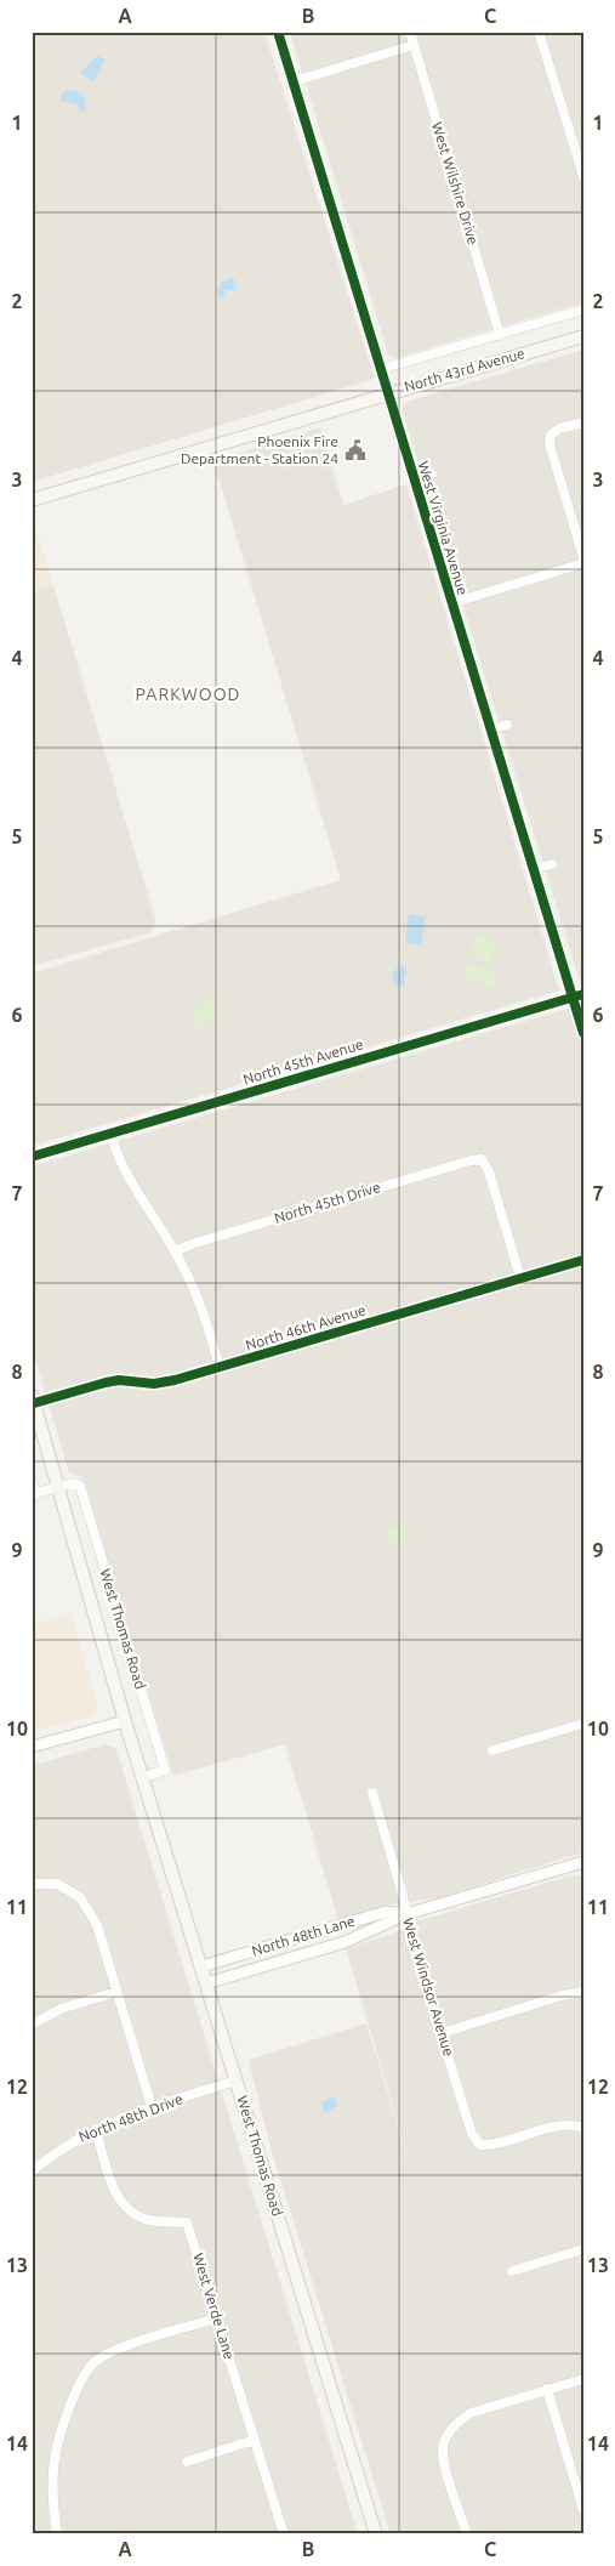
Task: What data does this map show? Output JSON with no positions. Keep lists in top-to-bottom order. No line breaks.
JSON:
{"streets":{"main road":["North 43rd Avenue","West Thomas Road"],"street":["West Wilshire Drive","West Virginia Avenue","North 45th Avenue","North 45th Drive","North 46th Avenue","North 48th Lane","West Windsor Avenue","North 48th Drive","West Verde Lane"]},"crossings":[["West Wilshire Drive","North 43rd Avenue"],["North 43rd Avenue","West Virginia Avenue"],["West Virginia Avenue","North 45th Avenue"],["North 45th Drive","North 46th Avenue"],["North 46th Avenue","West Thomas Road"],["West Thomas Road","North 48th Lane"],["West Thomas Road","North 48th Drive"],["North 48th Lane","West Windsor Avenue"],["North 48th Drive","West Verde Lane"]],"districts":["PARKWOOD"],"places":{"public building":["Phoenix Fire Department - Station 24"]},"grid":{"columns":["A","B","C"],"rows":["1","2","3","4","5","6","7","8","9","10","11","12","13","14"]}}
